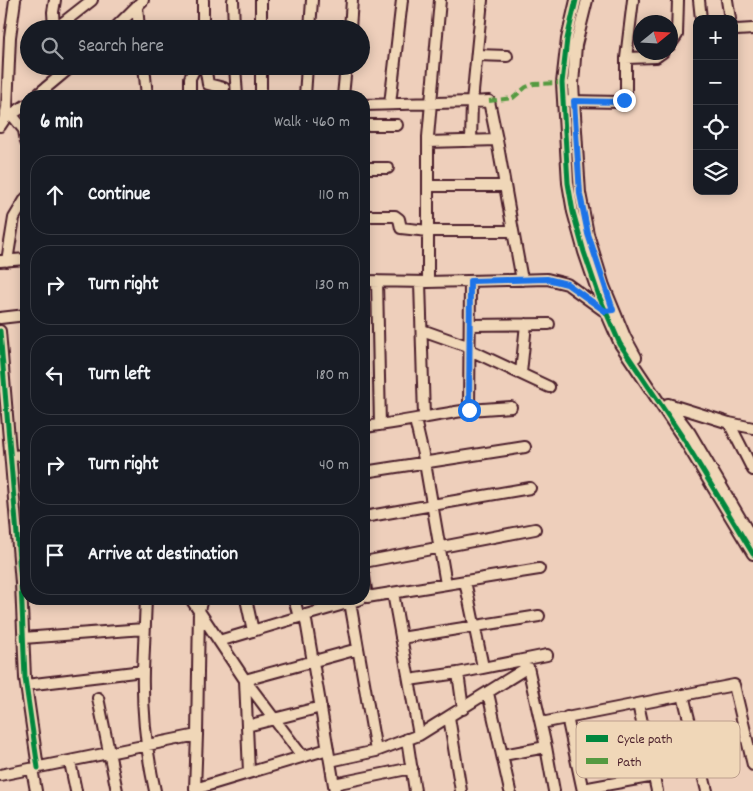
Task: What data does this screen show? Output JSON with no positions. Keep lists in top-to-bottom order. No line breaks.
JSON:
{"legend":["Cycle path","Path"],"north":"right","page":{"map_buttons":["+","−"],"search":"Search here","heading":["6 min","Walk · 460 m"],"list":[["Continue","110 m"],["Turn right","130 m"],["Turn left","180 m"],["Turn right","40 m"],"Arrive at destination"]}}
